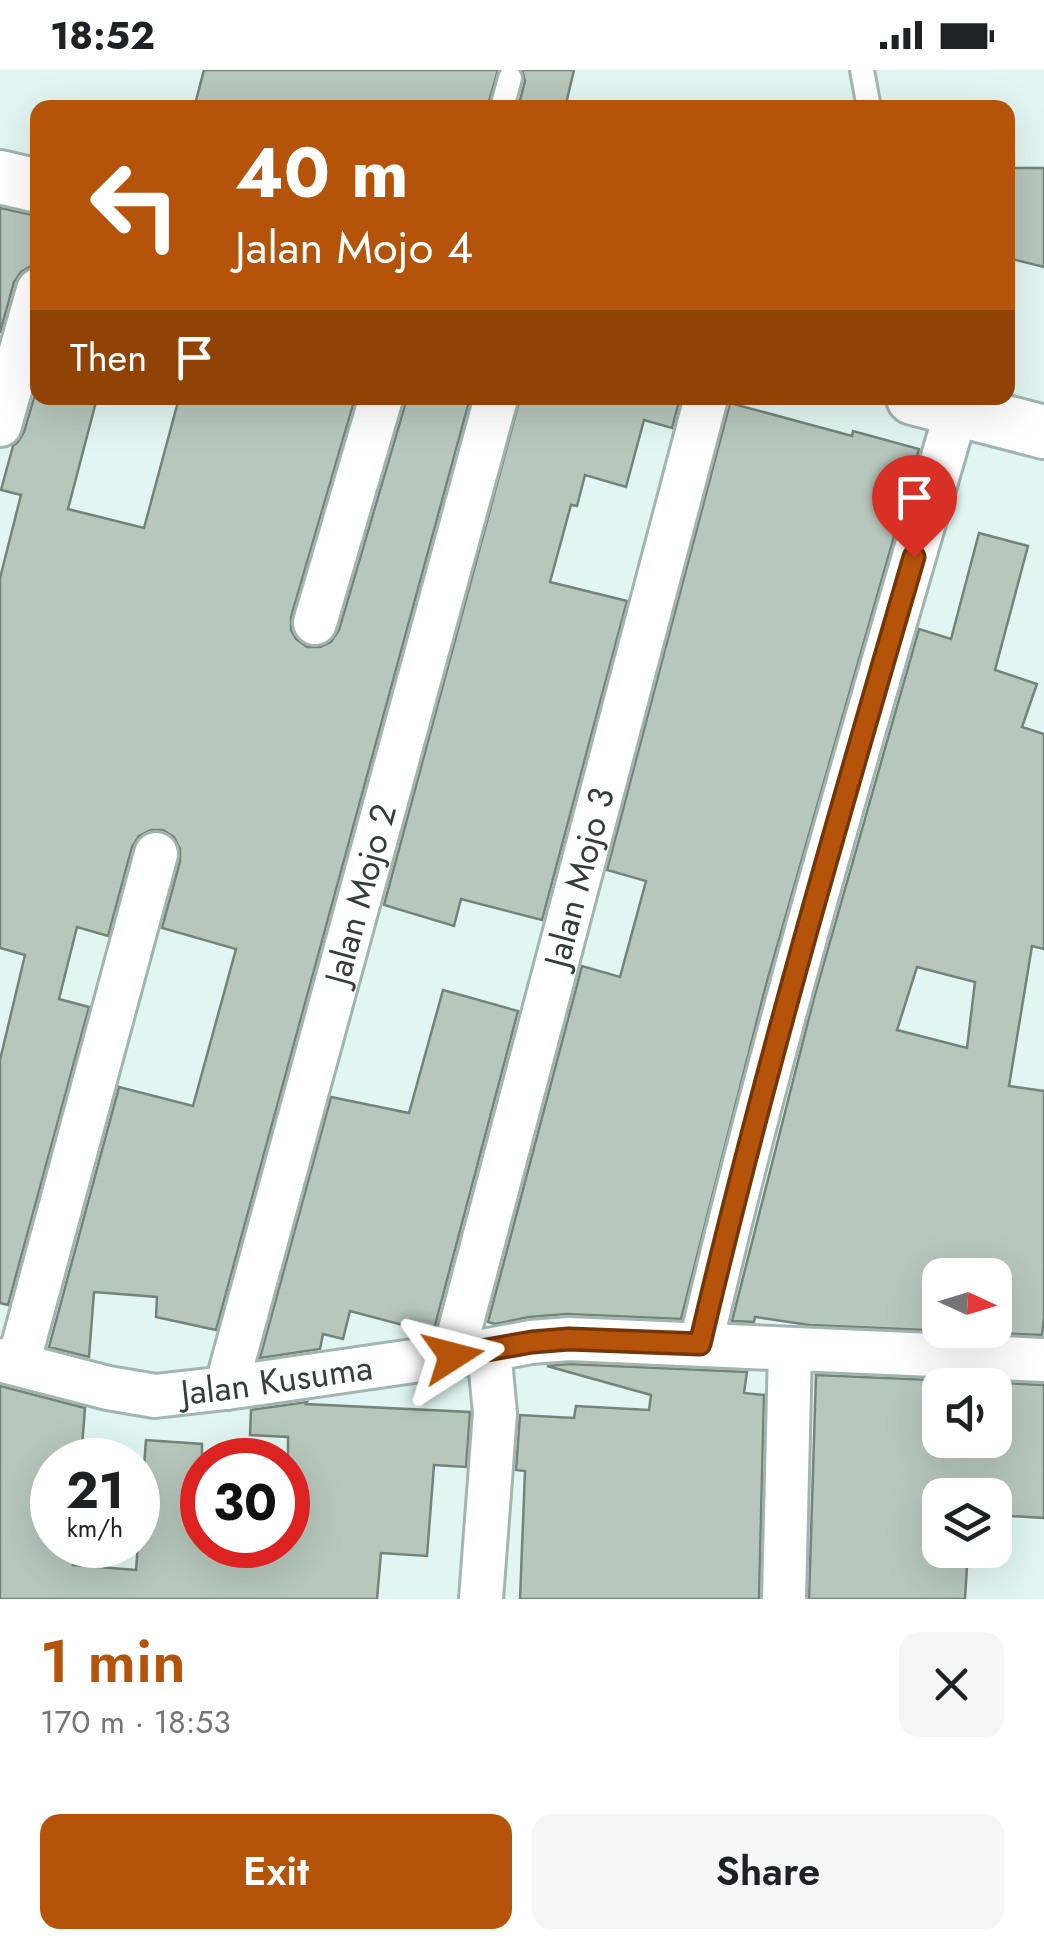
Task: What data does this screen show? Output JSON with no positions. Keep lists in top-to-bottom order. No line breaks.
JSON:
{"streets":{"street":["Jalan Mojo 3","Jalan Mojo 2","Jalan Kusuma"]},"crossings":[["Jalan Mojo 3","Jalan Kusuma"],["Jalan Mojo 2","Jalan Kusuma"]],"north":"right","page":{"status":"18:52","turn":["40 m","Jalan Mojo 4"],"then":"Then","speed":"21 km/h","limit":"30","heading":["1 min","170 m · 18:53"],"buttons":["Exit","Share"]}}
